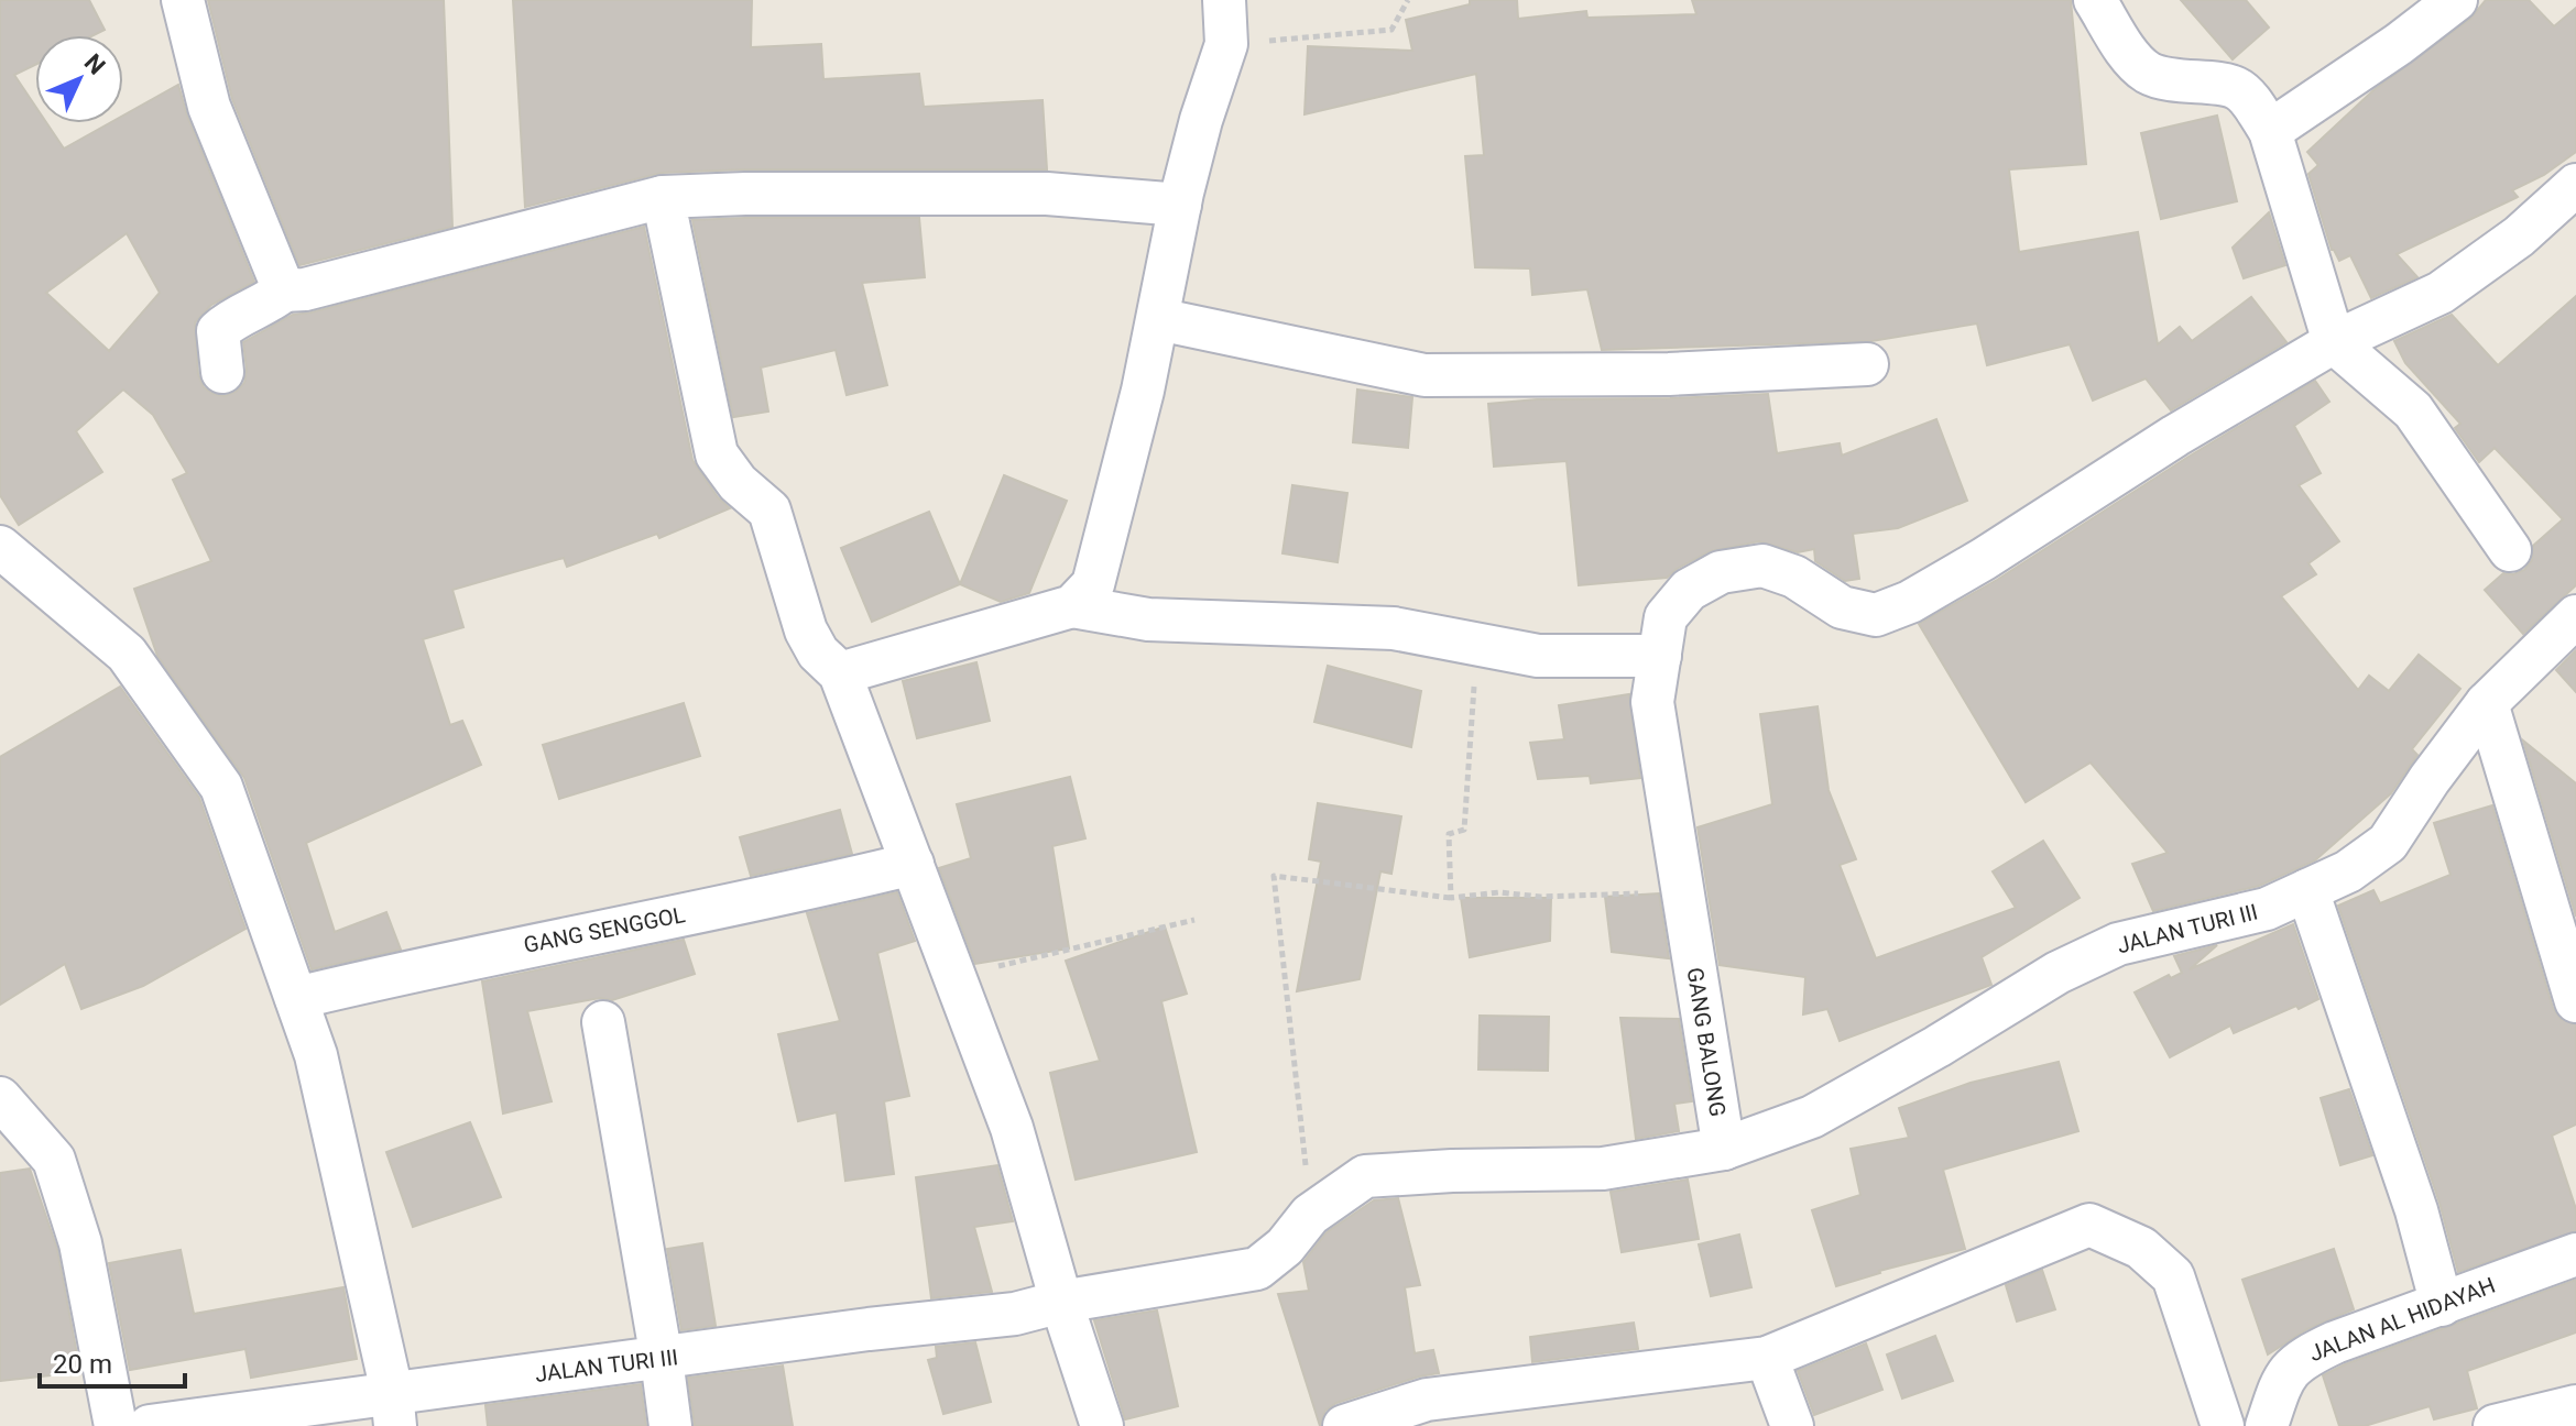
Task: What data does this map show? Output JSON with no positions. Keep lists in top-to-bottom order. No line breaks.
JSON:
{"streets":{"street":["JALAN TURI III","GANG SENGGOL","GANG BALONG","JALAN AL HIDAYAH"]},"crossings":[["JALAN TURI III","GANG BALONG"]],"scale_bar":"20 m","north":"top right"}
